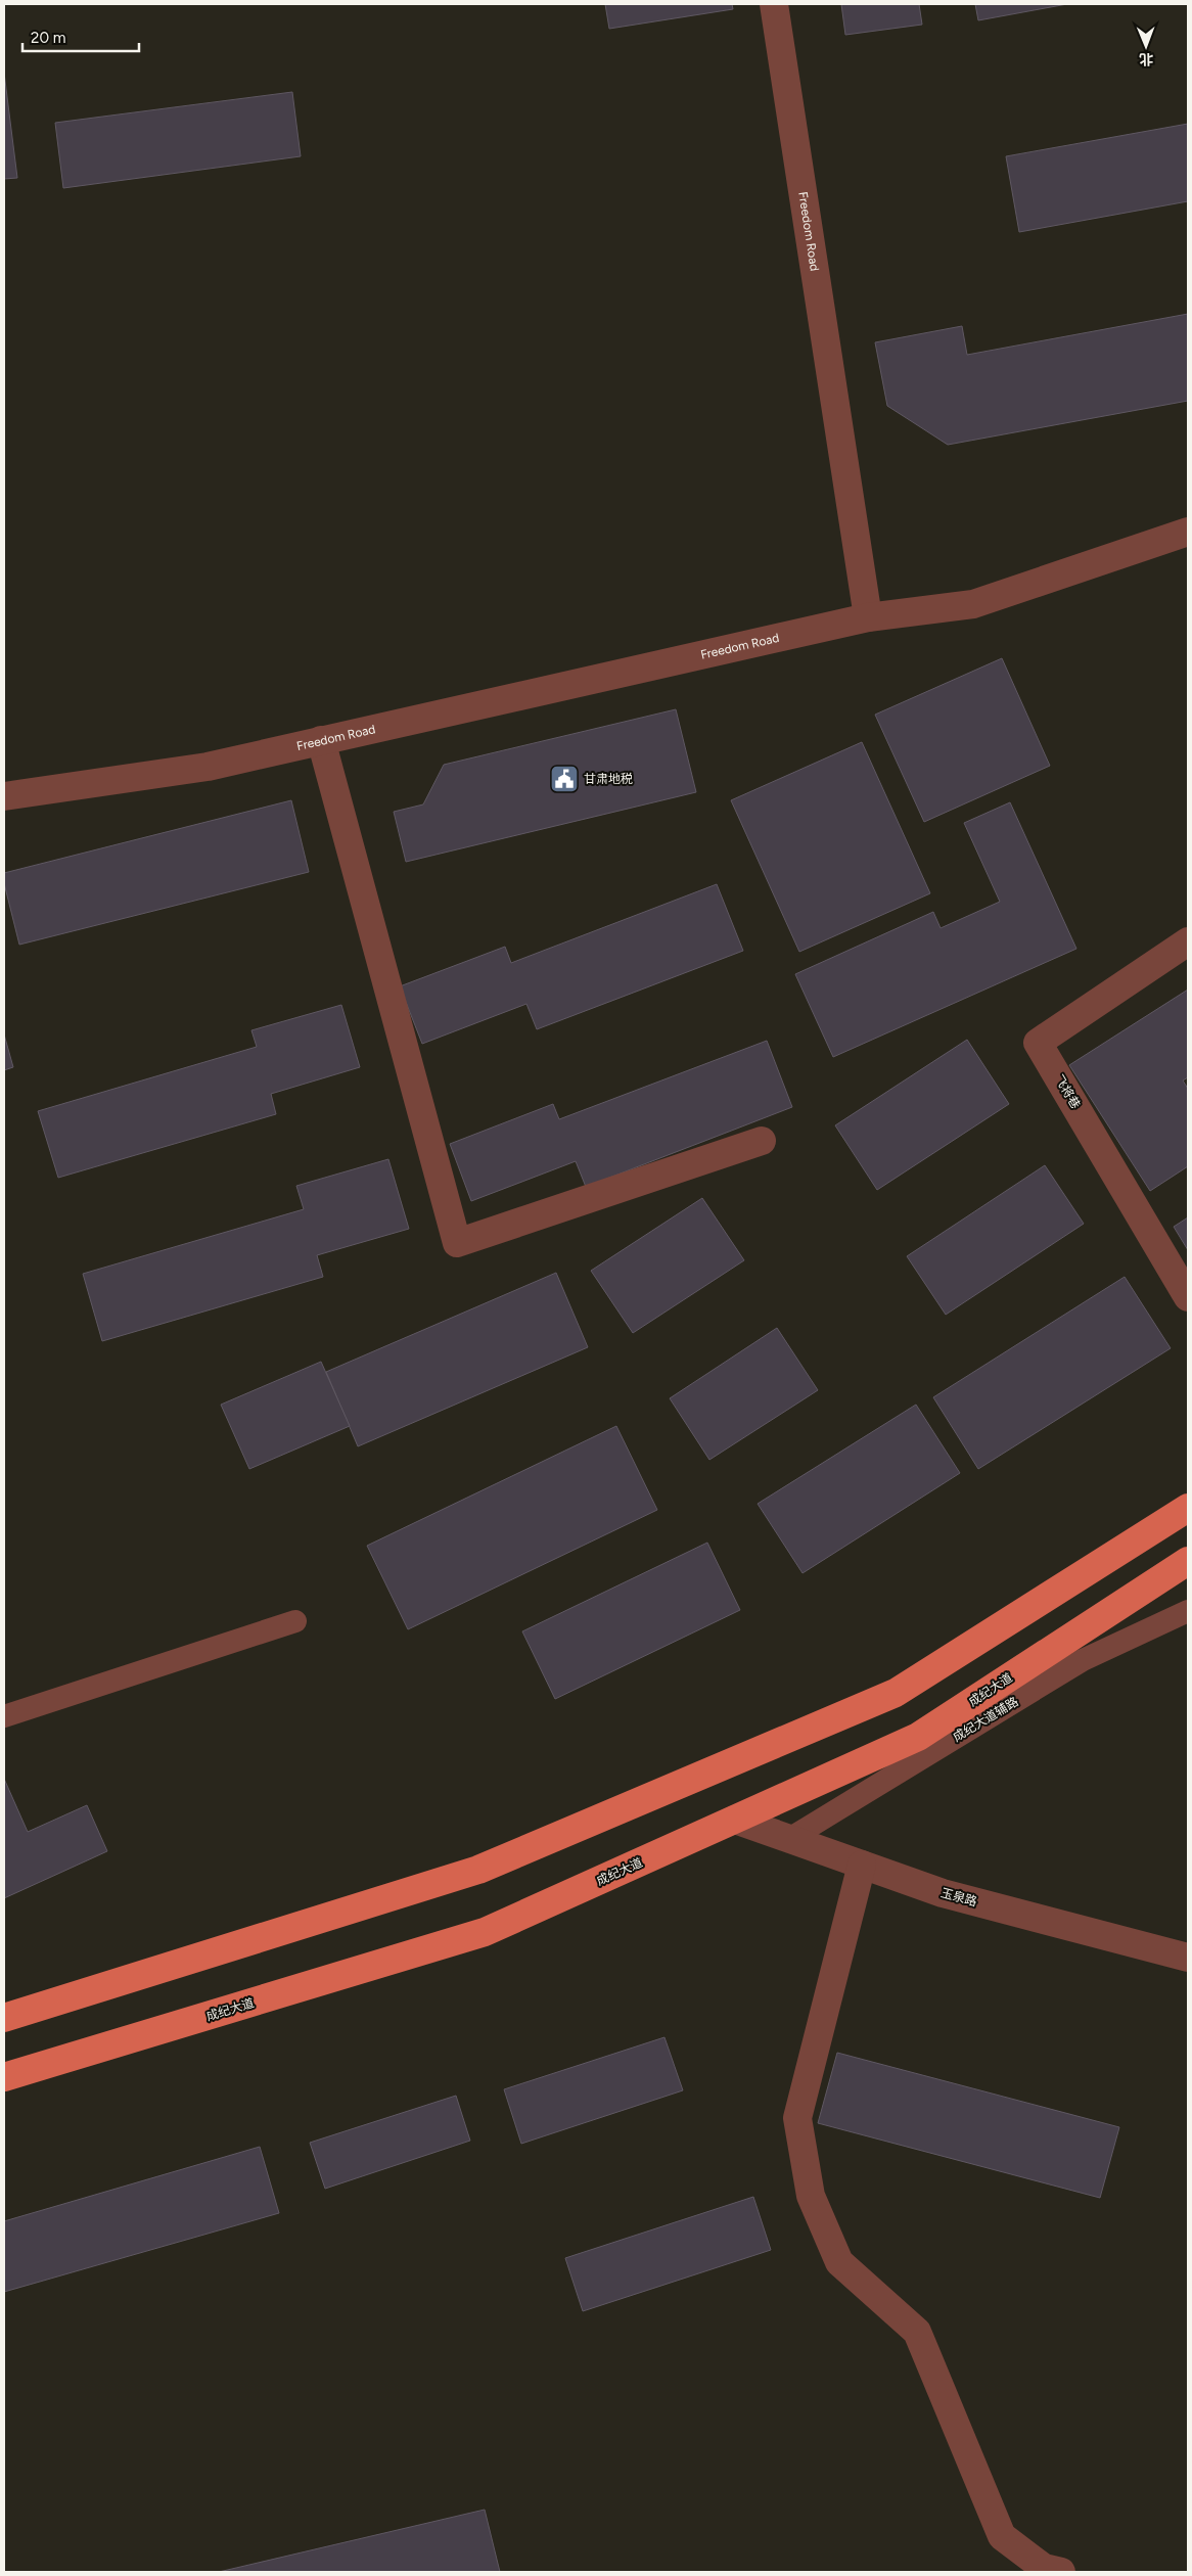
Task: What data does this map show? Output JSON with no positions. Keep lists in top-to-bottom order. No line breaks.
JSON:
{"streets":{"highway":["成纪大道"],"street":["Freedom Road","飞将巷","玉泉路"],"lane":["成纪大道辅路"]},"crossings":[["成纪大道","玉泉路"],["成纪大道辅路","玉泉路"]],"places":{"public building":["甘肃地税"]},"scale_bar":"20 m","north":"bottom"}
